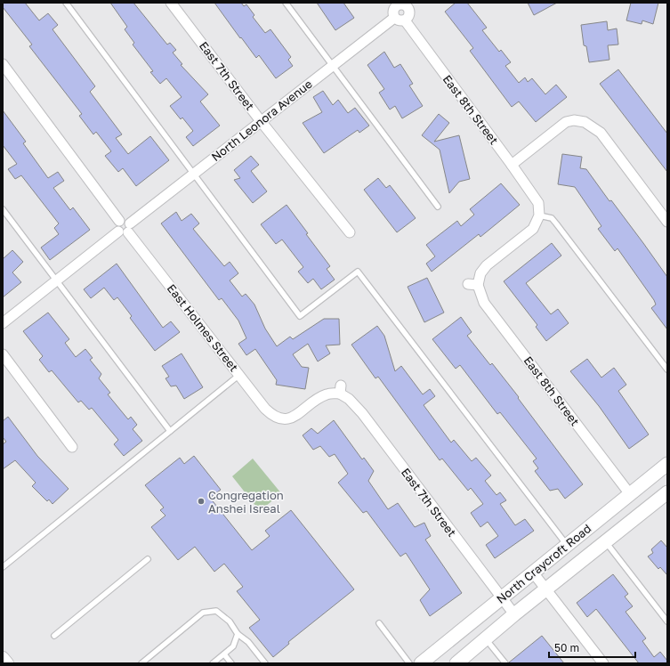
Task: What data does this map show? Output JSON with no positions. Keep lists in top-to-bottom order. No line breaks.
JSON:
{"streets":{"main road":["North Craycroft Road"],"street":["East 7th Street","East 8th Street","North Leonora Avenue","East Holmes Street"]},"crossings":[["East 7th Street","North Leonora Avenue"],["East 7th Street","East Holmes Street"],["East 7th Street","North Craycroft Road"],["East 8th Street","North Leonora Avenue"],["East 8th Street","North Craycroft Road"],["North Leonora Avenue","East Holmes Street"]],"places":["Congregation Anshei Isreal"],"scale_bar":"50 m"}
